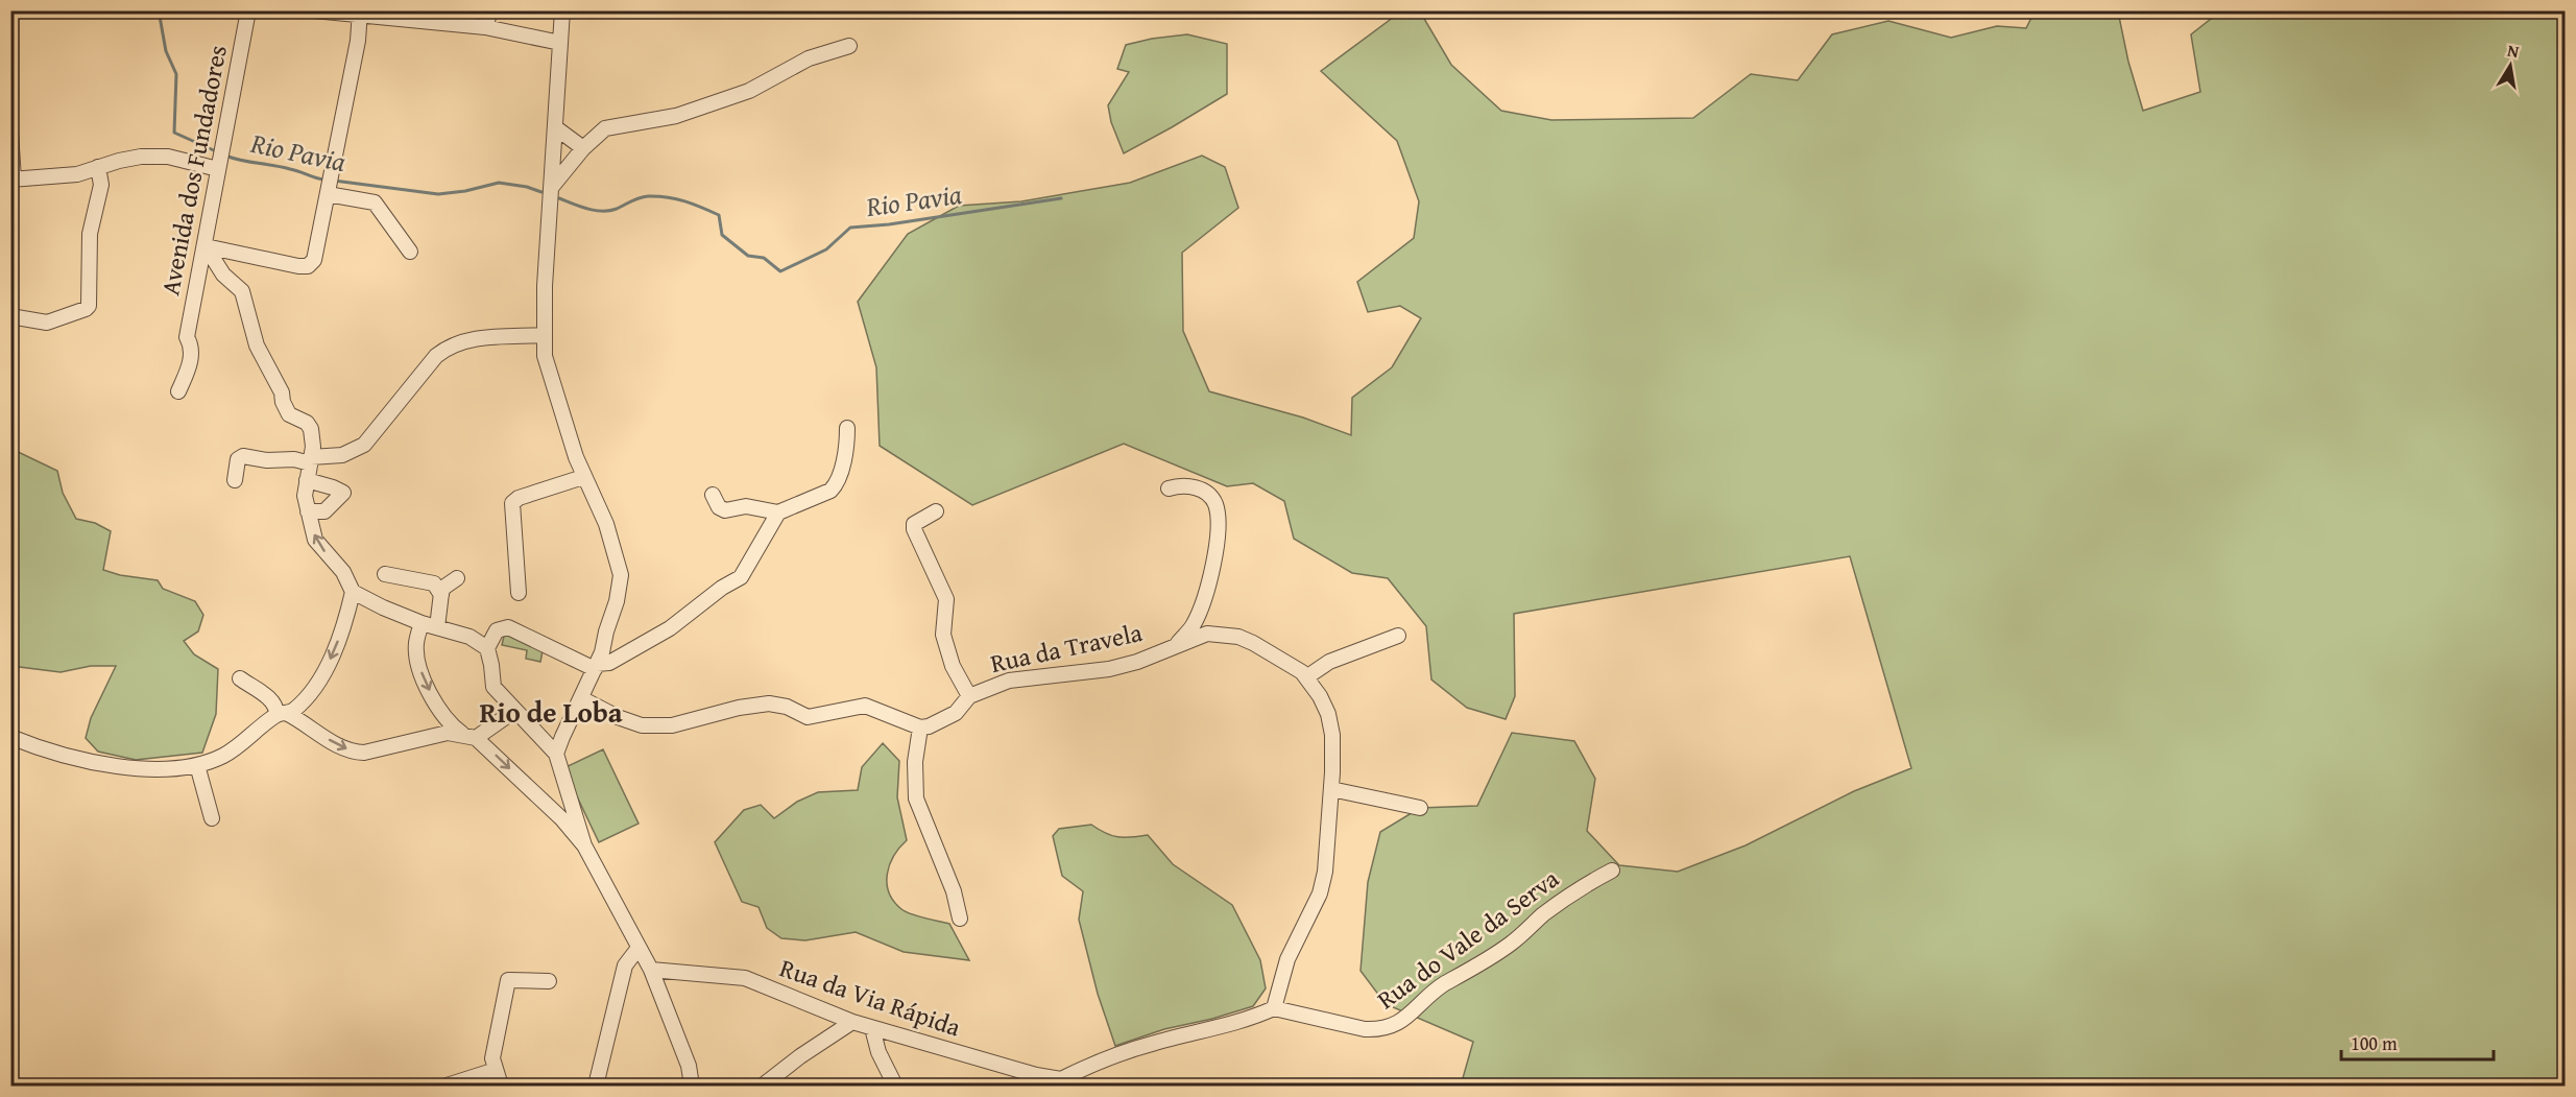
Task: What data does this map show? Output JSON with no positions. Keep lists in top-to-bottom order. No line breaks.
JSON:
{"streets":{"street":["Avenida dos Fundadores","Rua da Travela","Rua do Vale da Serva","Rua da Via Rápida"]},"districts":["Rio de Loba"],"water":["Rio Pavia"],"scale_bar":"100 m","north":"top"}
